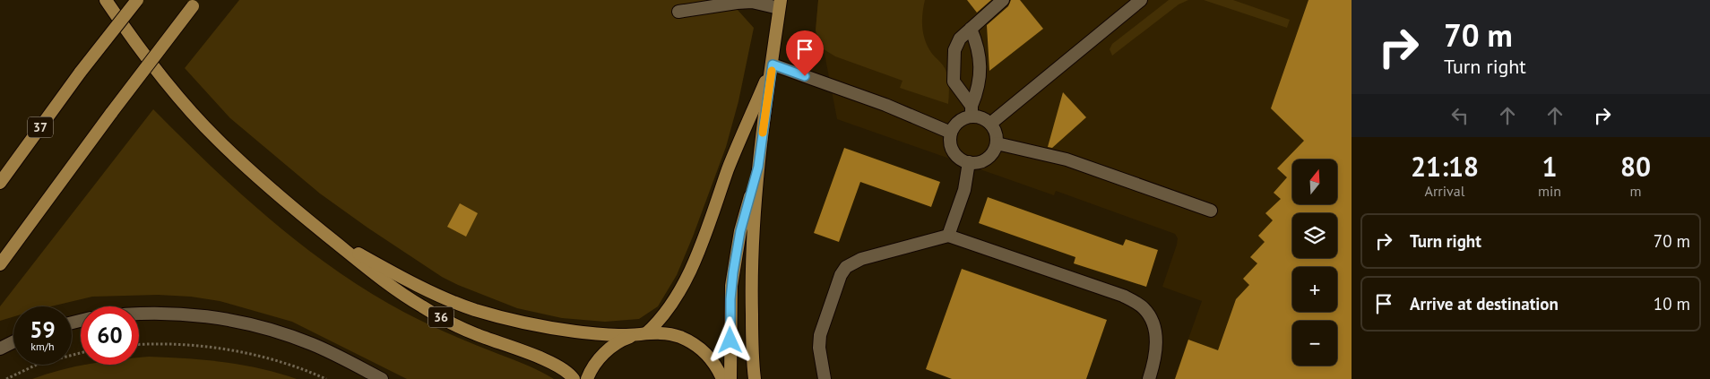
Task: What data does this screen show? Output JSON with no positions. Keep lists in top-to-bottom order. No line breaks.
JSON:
{"streets":{"main road":["37","36"]},"north":"top","page":{"turn":["70 m","Turn right"],"eta":["21:18","Arrival","1","min","80","m"],"map_buttons":["+","−"],"list":[{"name":"Turn right","value":"70 m"},{"name":"Arrive at destination","value":"10 m"}],"speed":"59 km/h","limit":"60"}}
